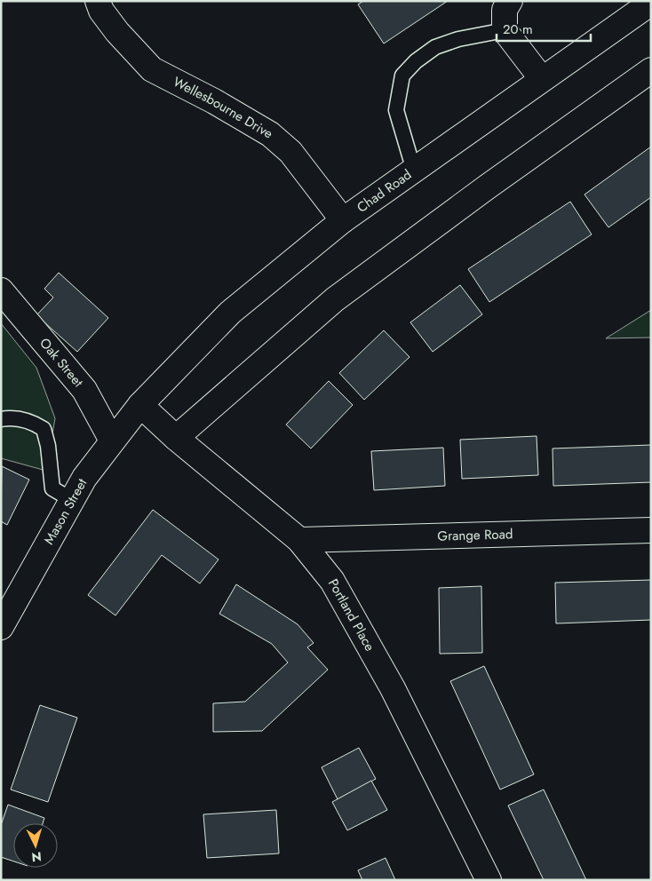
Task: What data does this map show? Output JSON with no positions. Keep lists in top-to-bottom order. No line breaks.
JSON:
{"streets":{"street":["Wellesbourne Drive","Chad Road","Oak Street","Mason Street","Grange Road","Portland Place"]},"crossings":[["Wellesbourne Drive","Chad Road"],["Chad Road","Mason Street"],["Chad Road","Portland Place"],["Oak Street","Mason Street"],["Mason Street","Portland Place"],["Grange Road","Portland Place"]],"scale_bar":"20 m","north":"bottom"}
